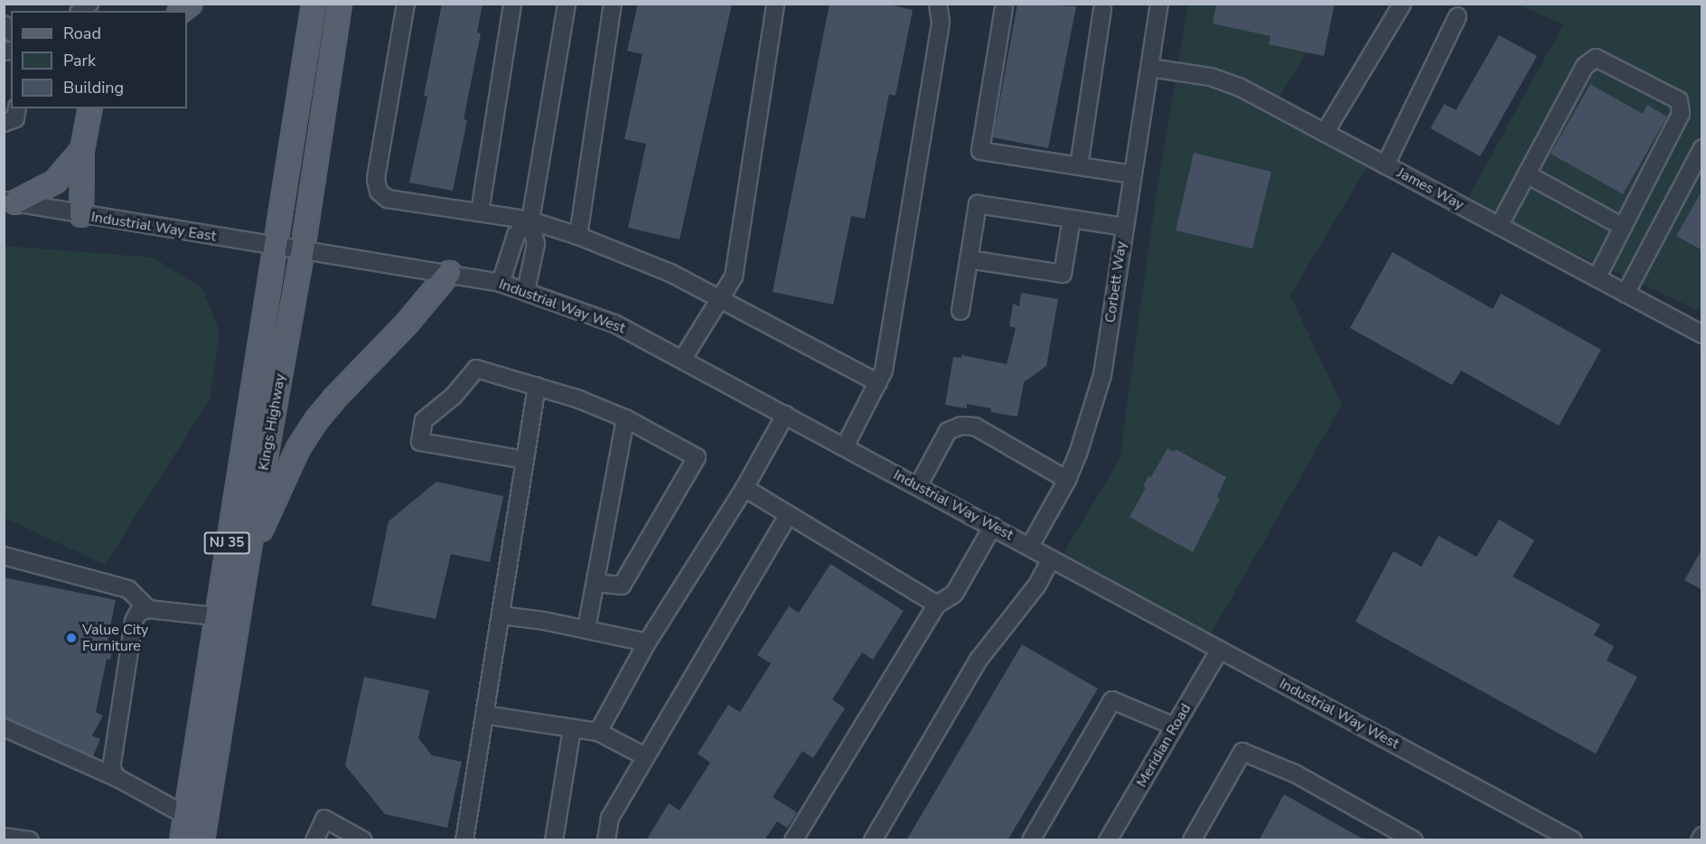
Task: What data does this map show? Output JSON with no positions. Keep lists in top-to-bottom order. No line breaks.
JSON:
{"streets":{"main road":["Kings Highway","NJ 35"],"street":["James Way","Industrial Way East","Corbett Way","Industrial Way West","Meridian Road"]},"crossings":[["James Way","Corbett Way"],["Industrial Way East","Industrial Way West"],["Industrial Way East","Kings Highway"],["Corbett Way","Industrial Way West"],["Industrial Way West","Kings Highway"],["Industrial Way West","Meridian Road"]],"places":["Value City Furniture"],"legend":["Road","Park","Building"]}
